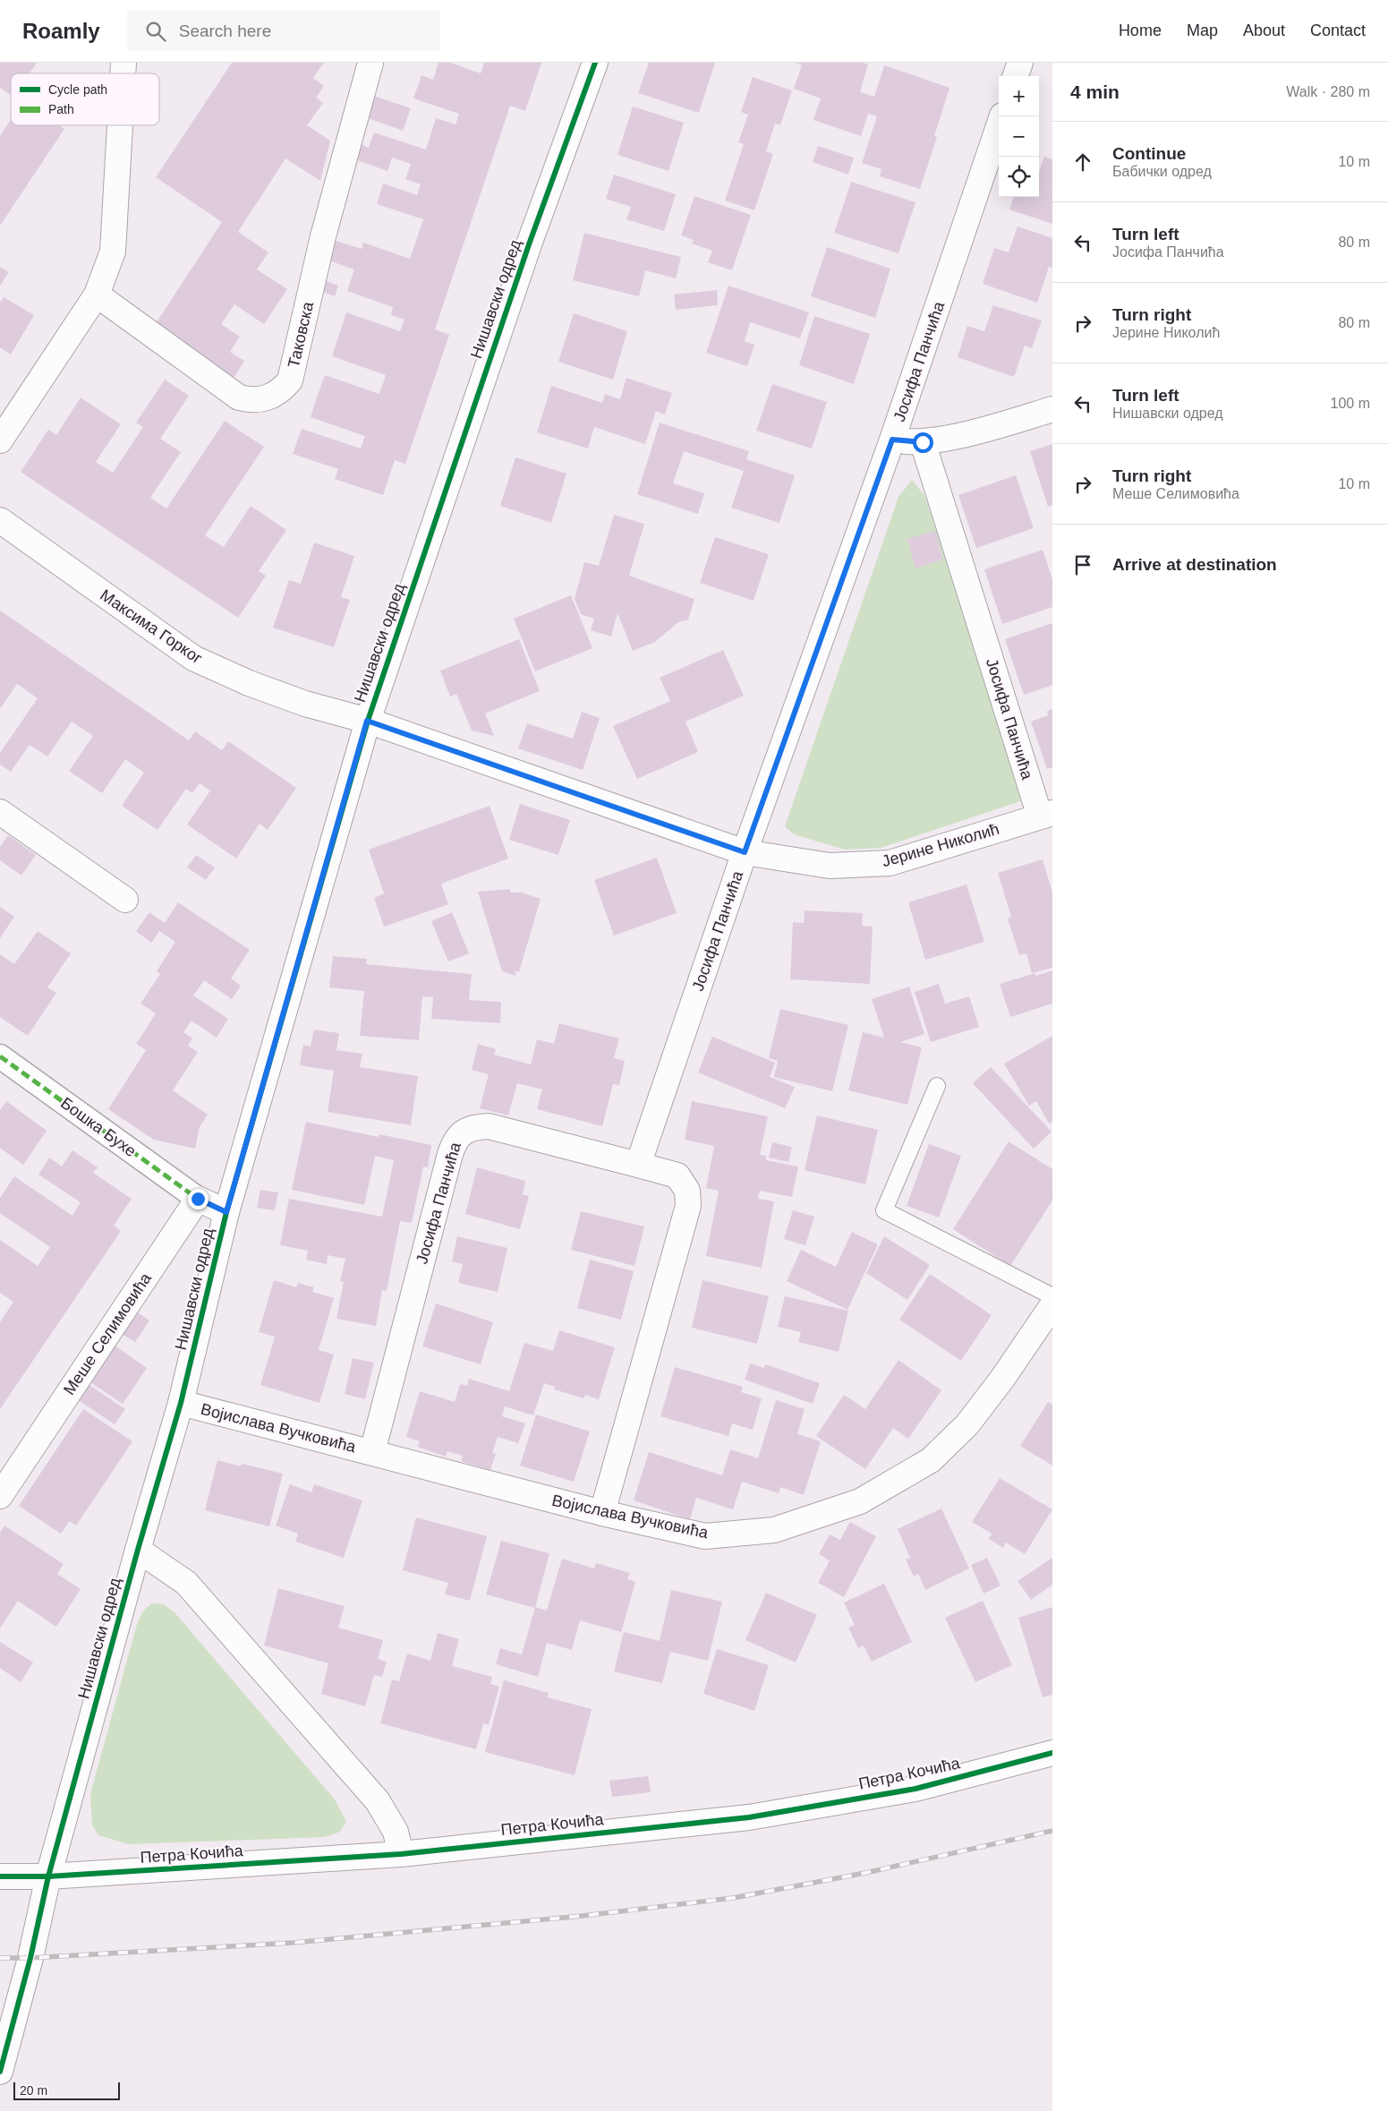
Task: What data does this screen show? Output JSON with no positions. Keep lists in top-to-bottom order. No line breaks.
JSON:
{"streets":{"street":["Нишавски одред","Таковска","Јосифа Панчића","Максима Горког","Јерине Николић","Бошка Бухе","Меше Селимовића","Војислава Вучковића","Петра Кочића"]},"crossings":[["Нишавски одред","Максима Горког"],["Нишавски одред","Јерине Николић"],["Нишавски одред","Војислава Вучковића"],["Нишавски одред","Петра Кочића"],["Јосифа Панчића","Јерине Николић"],["Јосифа Панчића","Војислава Вучковића"],["Максима Горког","Јерине Николић"],["Бошка Бухе","Меше Селимовића"]],"legend":["Cycle path","Path"],"scale_bar":"20 m","page":{"header":"Roamly","search":"Search here","nav":["Home","Map","About","Contact"],"heading":["4 min","Walk · 280 m"],"map_buttons":["+","−"],"list":[["Continue","Бабички одред","10 m"],["Turn left","Јосифа Панчића","80 m"],["Turn right","Јерине Николић","80 m"],["Turn left","Нишавски одред","100 m"],["Turn right","Меше Селимовића","10 m"],"Arrive at destination"],"scale":"20 m"}}
